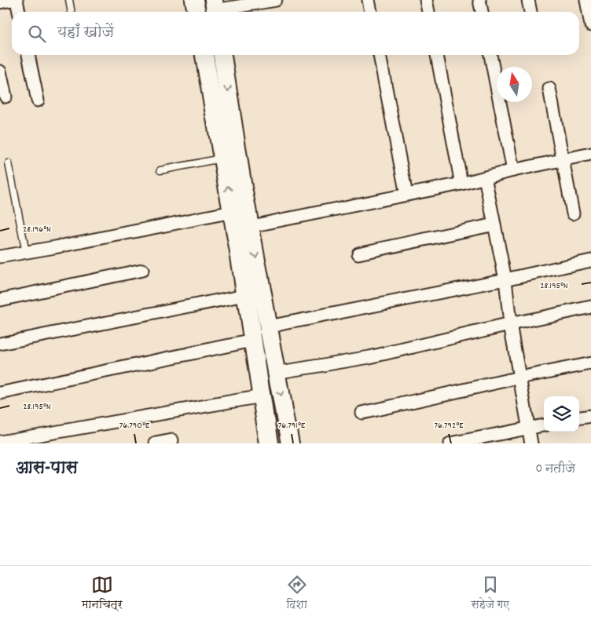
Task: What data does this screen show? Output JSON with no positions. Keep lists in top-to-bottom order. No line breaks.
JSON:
{"north":"top","page":{"search":"यहाँ खोजें","heading":["आस-पास","0 नतीजे"],"nav":["मानचित्र","दिशा","सहेजे गए"]},"coordinates":["28.196°N","28.195°N","76.790°E","76.791°E","76.792°E"]}
